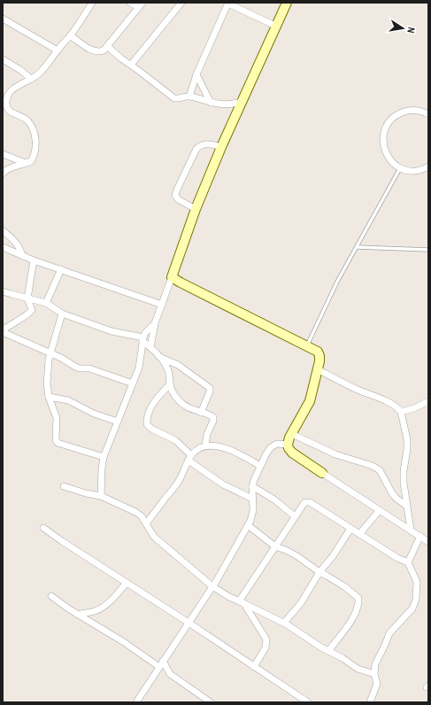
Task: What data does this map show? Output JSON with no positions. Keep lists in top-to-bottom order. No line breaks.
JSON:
{"north":"right"}
